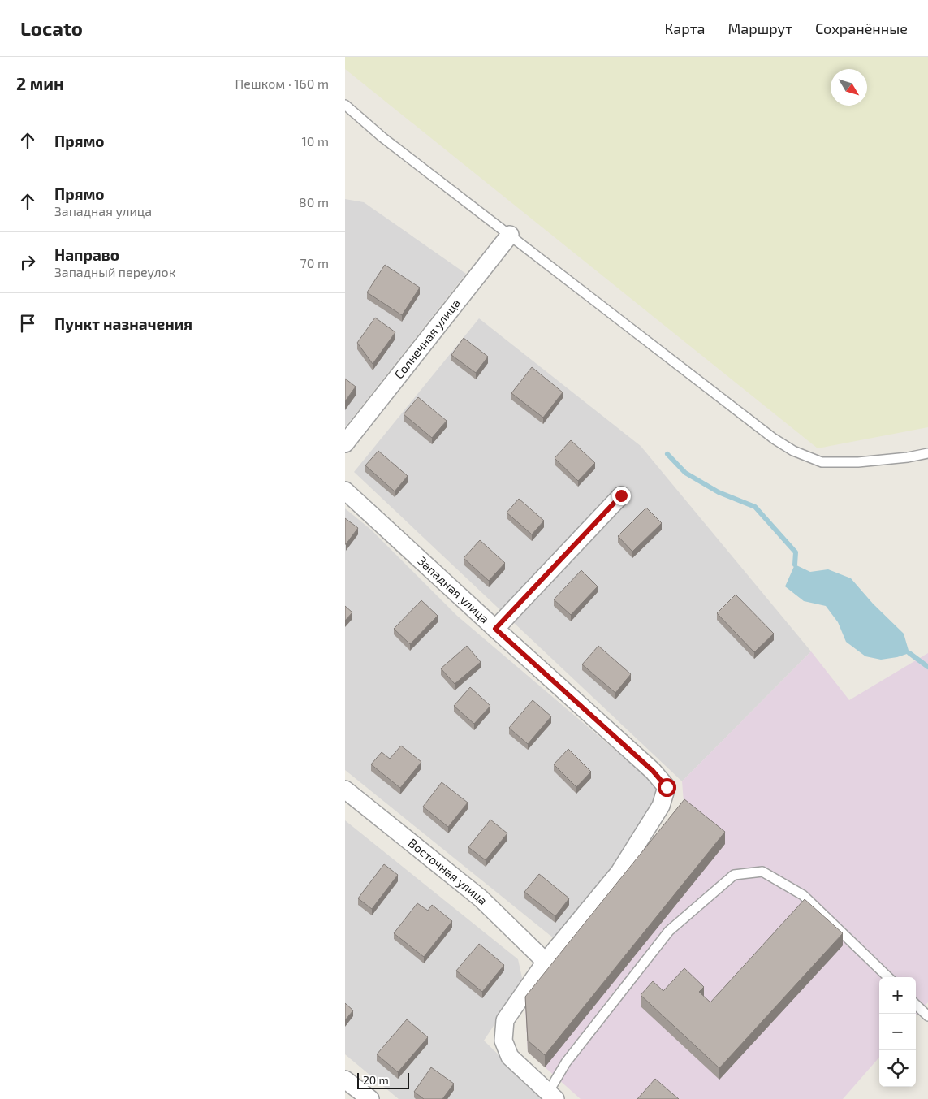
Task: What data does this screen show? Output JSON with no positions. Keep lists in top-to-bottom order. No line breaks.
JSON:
{"streets":{"street":["Солнечная улица","Западная улица","Восточная улица"]},"crossings":[["Западная улица","Восточная улица"]],"scale_bar":"20 m","north":"bottom right","page":{"header":"Locato","nav":["Карта","Маршрут","Сохранённые"],"heading":["2 мин","Пешком · 160 m"],"list":[["Прямо","10 m"],["Прямо","Западная улица","80 m"],["Направо","Западный переулок","70 m"],"Пункт назначения"],"map_buttons":["+","−"],"scale":"20 m"}}
